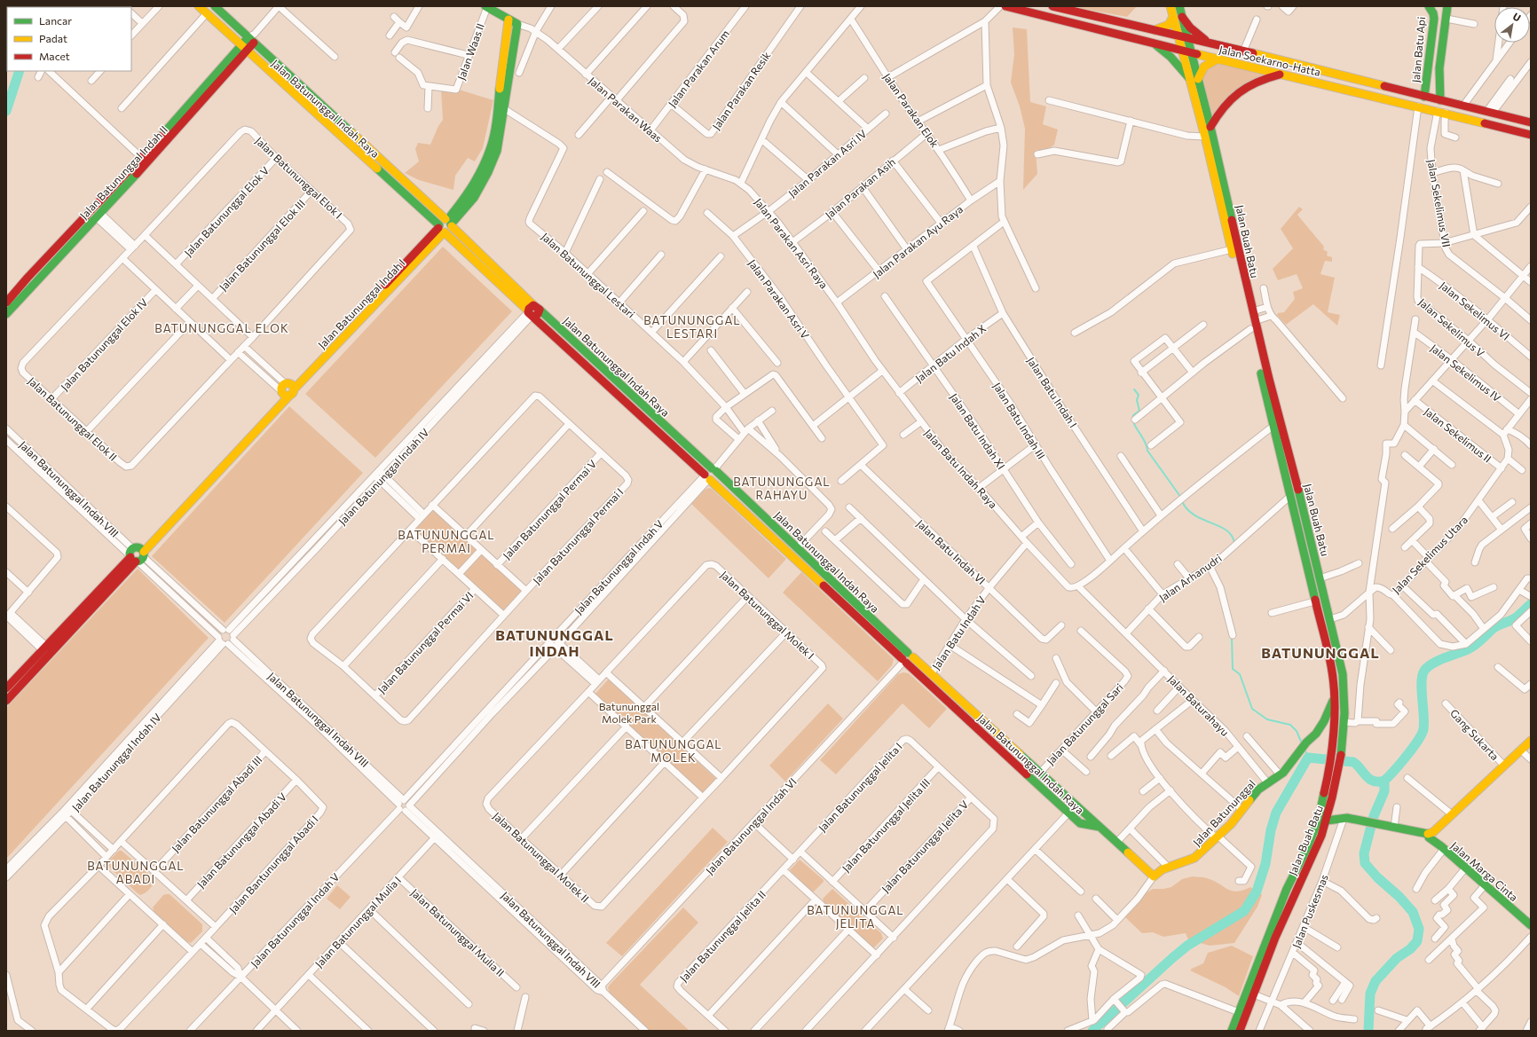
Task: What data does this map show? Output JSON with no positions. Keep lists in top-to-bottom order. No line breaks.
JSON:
{"streets":{"main road":["Jalan Batu Api","Jalan Soekarno-Hatta","Jalan Batununggal Indah Raya","Jalan Batununggal Indah II","Jalan Buah Batu","Jalan Batununggal Indah I","Jalan Batununggal","Jalan Marga Cinta"],"street":["Jalan Waas II","Jalan Parakan Arum","Jalan Parakan Resik","Jalan Parakan Waas","Jalan Parakan Elok","Jalan Parakan Asri IV","Jalan Batununggal Elok I","Jalan Parakan Asih","Jalan Sekelimus VII","Jalan Batununggal Elok V","Jalan Parakan Ayu Raya","Jalan Parakan Asri Raya","Jalan Batununggal Elok III","Jalan Batununggal Lestari","Jalan Parakan Asri V","Jalan Sekelimus VI","Jalan Sekelimus V","Jalan Batununggal Elok IV","Jalan Batu Indah X","Jalan Sekelimus IV","Jalan Batu Indah I","Jalan Batununggal Elok II","Jalan Batu Indah III","Jalan Batu Indah XI","Jalan Sekelimus II","Jalan Batu Indah Raya","Jalan Batununggal Indah IV","Jalan Batununggal Indah VIII","Jalan Batununggal Permai V","Jalan Batununggal Permai I","Jalan Batu Indah VI","Jalan Sekelimus Utara","Jalan Batununggal Indah V","Jalan Arhanudri","Jalan Batununggal Molek I","Jalan Batu Indah V","Jalan Batununggal Permai VI","Jalan Baturahayu","Jalan Batununggal Sari","Gang Sukarta","Jalan Batununggal Jelita I","Jalan Batununggal Abadi III","Jalan Batununggal Jelita III","Jalan Batununggal Indah VI","Jalan Batununggal Abadi V","Jalan Batununggal Jelita V","Jalan Batununggal Molek II","Jalan Bantununggal Abadi I","Jalan Puskesmas","Jalan Batununggal Mulia I","Jalan Batununggal Mulia II","Jalan Batununggal Jelita II"]},"crossings":[["Jalan Batu Api","Jalan Soekarno-Hatta"],["Jalan Soekarno-Hatta","Jalan Sekelimus VII"],["Jalan Soekarno-Hatta","Jalan Buah Batu"],["Jalan Parakan Arum","Jalan Parakan Resik"],["Jalan Parakan Arum","Jalan Parakan Waas"],["Jalan Batununggal Indah Raya","Jalan Batununggal Indah II"],["Jalan Batununggal Indah Raya","Jalan Batununggal Indah I"],["Jalan Batununggal Indah Raya","Jalan Batununggal Indah IV"],["Jalan Batununggal Indah Raya","Jalan Batununggal Indah V"],["Jalan Batununggal Indah Raya","Jalan Batu Indah V"],["Jalan Batununggal Indah Raya","Jalan Batununggal Sari"],["Jalan Batununggal Indah Raya","Jalan Batununggal"],["Jalan Batununggal Indah Raya","Jalan Batununggal Indah VI"],["Jalan Parakan Waas","Jalan Parakan Asri Raya"],["Jalan Parakan Elok","Jalan Parakan Asih"],["Jalan Parakan Elok","Jalan Parakan Ayu Raya"],["Jalan Parakan Asri IV","Jalan Parakan Asri Raya"],["Jalan Batununggal Elok I","Jalan Batununggal Elok V"],["Jalan Batununggal Elok I","Jalan Batununggal Elok III"],["Jalan Batununggal Elok I","Jalan Batununggal Elok II"],["Jalan Parakan Asih","Jalan Parakan Asri Raya"],["Jalan Sekelimus VII","Jalan Sekelimus V"],["Jalan Parakan Ayu Raya","Jalan Parakan Asri Raya"],["Jalan Buah Batu","Jalan Arhanudri"],["Jalan Buah Batu","Jalan Batununggal"],["Jalan Buah Batu","Jalan Puskesmas"],["Jalan Parakan Asri Raya","Jalan Batu Indah Raya"],["Jalan Batununggal Indah I","Jalan Batununggal Indah VIII"],["Jalan Sekelimus VI","Jalan Sekelimus V"],["Jalan Batununggal Elok IV","Jalan Batununggal Elok II"],["Jalan Batu Indah X","Jalan Batu Indah I"],["Jalan Batu Indah X","Jalan Batu Indah III"],["Jalan Batu Indah X","Jalan Batu Indah XI"],["Jalan Batu Indah X","Jalan Batu Indah Raya"],["Jalan Batu Indah I","Jalan Batu Indah III"],["Jalan Sekelimus II","Jalan Sekelimus Utara"],["Jalan Batu Indah Raya","Jalan Batu Indah V"],["Jalan Batu Indah Raya","Jalan Baturahayu"],["Jalan Batununggal Indah IV","Jalan Batununggal Indah VIII"],["Jalan Batununggal Indah VIII","Jalan Batununggal Indah V"],["Jalan Batununggal Indah VIII","Jalan Batununggal Indah VI"],["Jalan Batununggal Indah VIII","Jalan Batununggal Mulia I"],["Jalan Batununggal Permai V","Jalan Batununggal Permai I"],["Jalan Batu Indah VI","Jalan Batu Indah V"],["Jalan Arhanudri","Jalan Baturahayu"],["Jalan Batununggal Molek I","Jalan Batununggal Molek II"],["Jalan Baturahayu","Jalan Batununggal"],["Jalan Batununggal Jelita I","Jalan Batununggal Jelita III"],["Jalan Batununggal Jelita I","Jalan Batununggal Jelita V"],["Jalan Batununggal Abadi III","Jalan Bantununggal Abadi I"],["Jalan Batununggal Abadi V","Jalan Bantununggal Abadi I"],["Jalan Batununggal Mulia I","Jalan Batununggal Mulia II"]],"districts":["BATUNUNGGAL LESTARI","BATUNUNGGAL ELOK","BATUNUNGGAL RAHAYU","BATUNUNGGAL PERMAI","BATUNUNGGAL INDAH","BATUNUNGGAL","BATUNUNGGAL MOLEK","BATUNUNGGAL ABADI","BATUNUNGGAL JELITA"],"parks":["Batununggal Molek Park"],"legend":["Lancar","Padat","Macet"],"north":"top right"}
